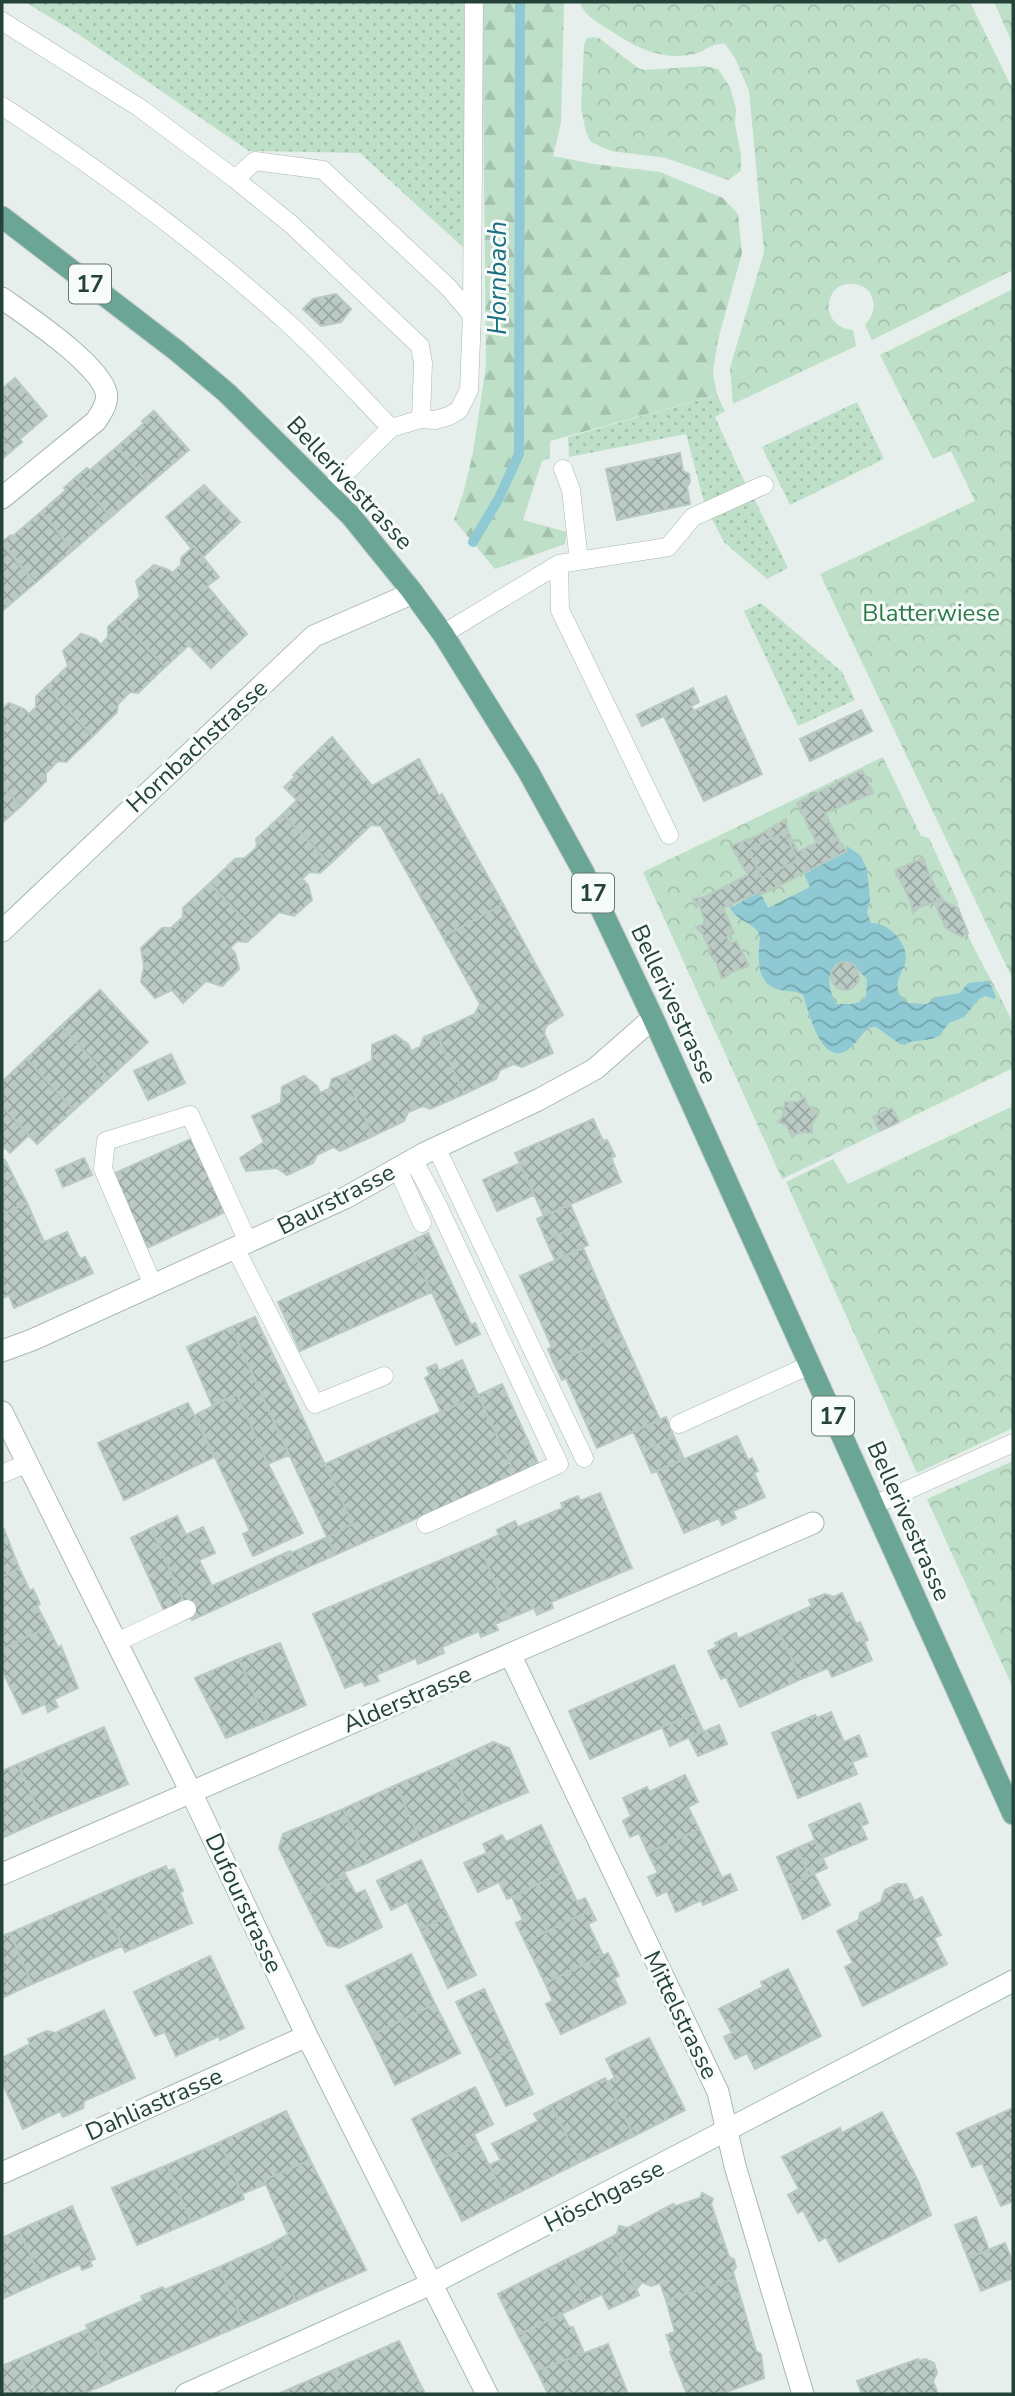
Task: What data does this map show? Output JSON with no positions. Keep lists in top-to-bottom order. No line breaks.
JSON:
{"streets":{"main road":["17","Bellerivestrasse"],"street":["Hornbachstrasse","Baurstrasse","Alderstrasse","Dufourstrasse","Mittelstrasse","Dahliastrasse","Höschgasse"]},"crossings":[["Bellerivestrasse","Hornbachstrasse"],["Bellerivestrasse","Baurstrasse"],["Alderstrasse","Dufourstrasse"],["Alderstrasse","Mittelstrasse"],["Dufourstrasse","Dahliastrasse"],["Dufourstrasse","Höschgasse"],["Mittelstrasse","Höschgasse"]],"water":["Hornbach"],"parks":["Blatterwiese"]}
